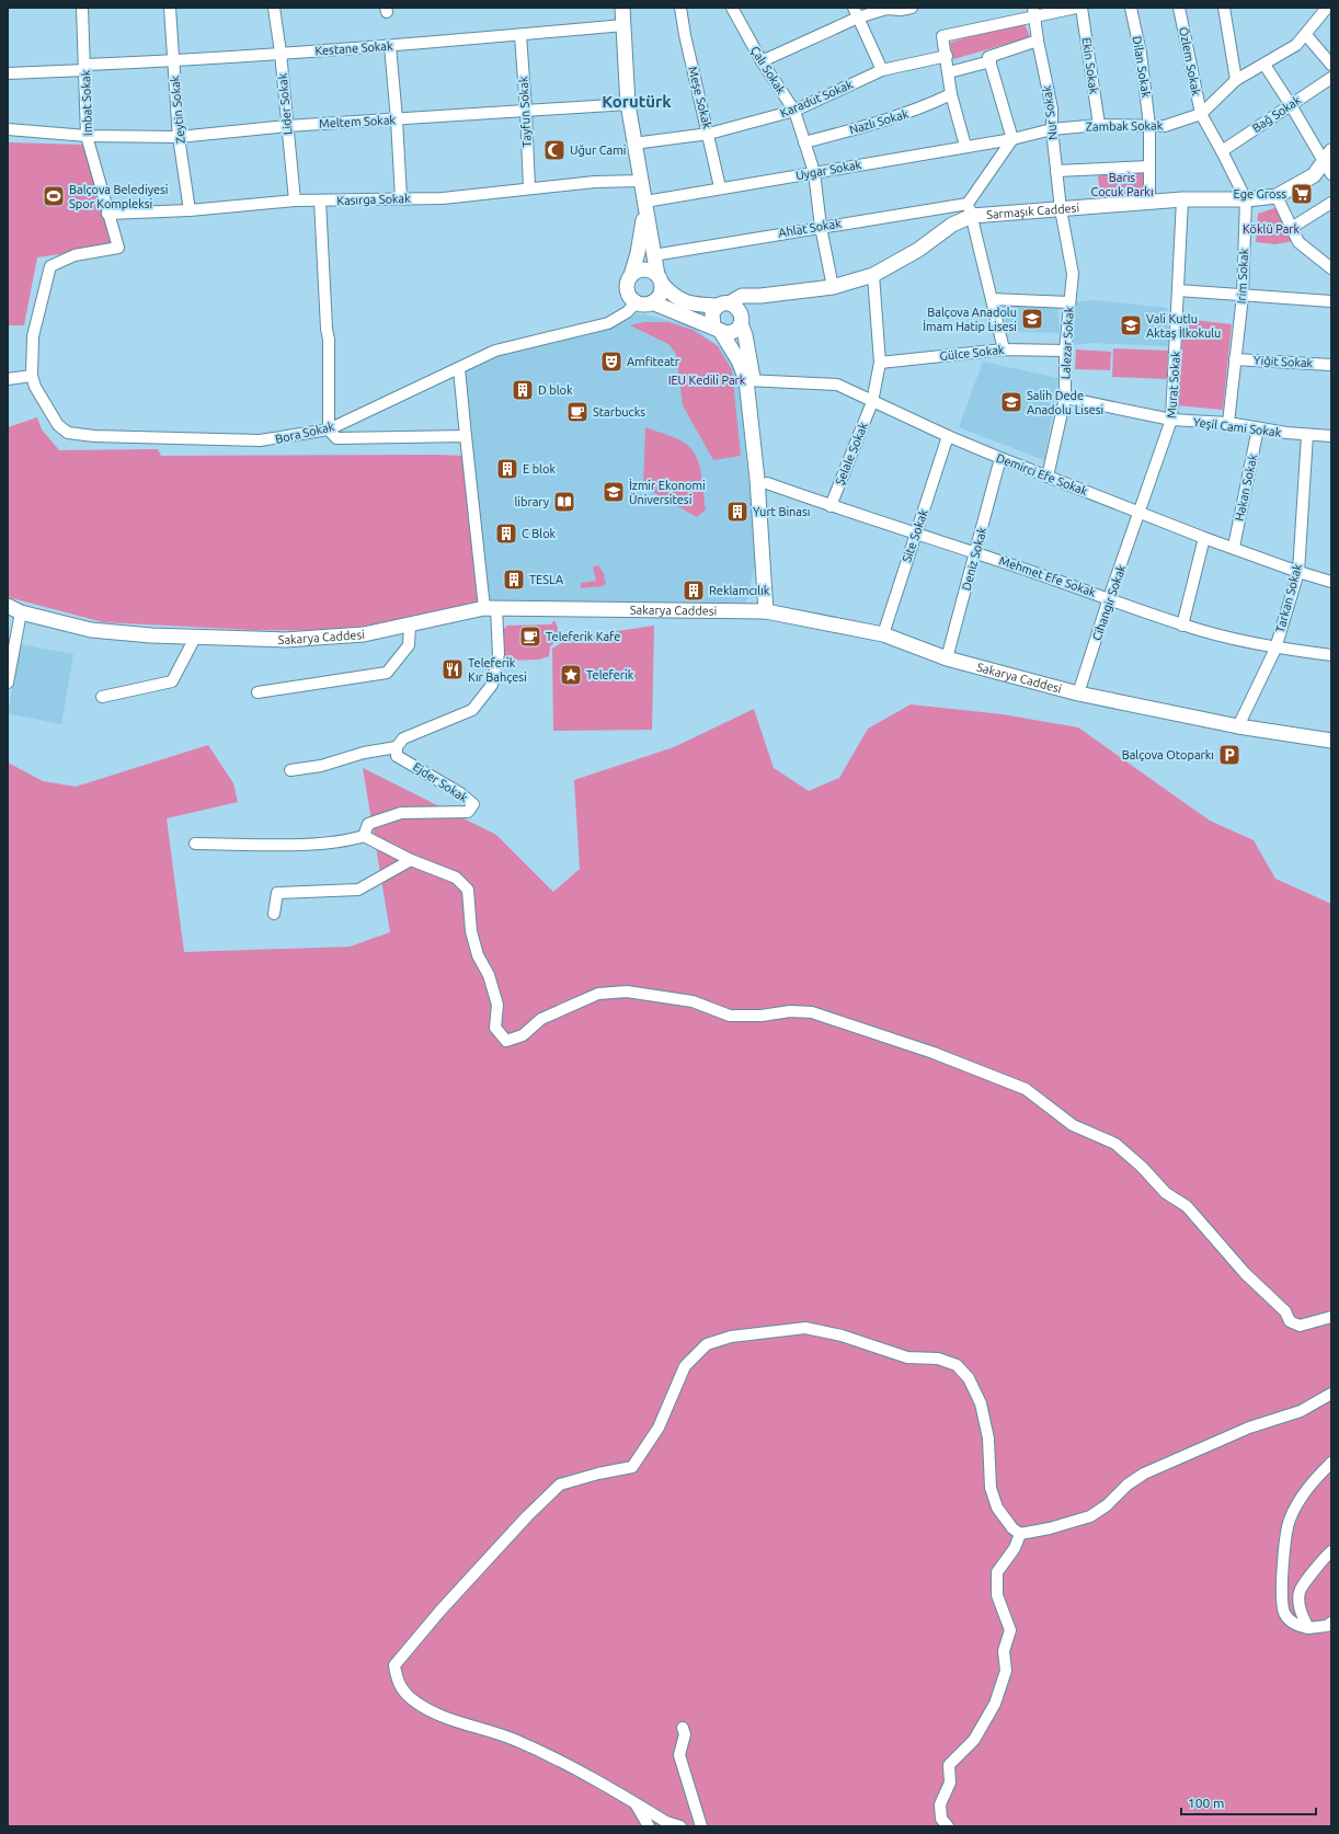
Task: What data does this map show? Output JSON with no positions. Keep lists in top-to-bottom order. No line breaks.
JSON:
{"streets":{"main road":["Sarmaşık Caddesi","Sakarya Caddesi"],"street":["Kestane Sokak","Özlem Sokak","Ekin Sokak","Dilan Sokak","Çalı Sokak","Meşe Sokak","Karadut Sokak","Imbat Sokak","Lider Sokak","Zeytin Sokak","Tayfun Sokak","Nur Sokak","Bağ Sokak","Meltem Sokak","Nazlı Sokak","Zambak Sokak","Uygar Sokak","Kasırga Sokak","Ahlat Sokak","Irim Sokak","Lalezar Sokak","Gülce Sokak","Yiğit Sokak","Murat Sokak","Yeşil Cami Sokak","Bora Sokak","Şelale Sokak","Demirci Efe Sokak","Hakan Sokak","Site Sokak","Deniz Sokak","Mehmet Efe Sokak","Tarkan Sokak","Cihangir Sokak","Ejder Sokak"]},"crossings":[["Kestane Sokak","Imbat Sokak"],["Kestane Sokak","Lider Sokak"],["Kestane Sokak","Zeytin Sokak"],["Kestane Sokak","Tayfun Sokak"],["Özlem Sokak","Zambak Sokak"],["Özlem Sokak","Irim Sokak"],["Ekin Sokak","Zambak Sokak"],["Dilan Sokak","Zambak Sokak"],["Çalı Sokak","Karadut Sokak"],["Çalı Sokak","Nazlı Sokak"],["Çalı Sokak","Uygar Sokak"],["Çalı Sokak","Sarmaşık Caddesi"],["Çalı Sokak","Ahlat Sokak"],["Meşe Sokak","Karadut Sokak"],["Meşe Sokak","Uygar Sokak"],["Imbat Sokak","Meltem Sokak"],["Imbat Sokak","Kasırga Sokak"],["Imbat Sokak","Bora Sokak"],["Lider Sokak","Meltem Sokak"],["Lider Sokak","Kasırga Sokak"],["Zeytin Sokak","Meltem Sokak"],["Zeytin Sokak","Kasırga Sokak"],["Tayfun Sokak","Meltem Sokak"],["Tayfun Sokak","Kasırga Sokak"],["Nur Sokak","Zambak Sokak"],["Nur Sokak","Sarmaşık Caddesi"],["Nur Sokak","Lalezar Sokak"],["Bağ Sokak","Irim Sokak"],["Zambak Sokak","Uygar Sokak"],["Zambak Sokak","Irim Sokak"],["Sarmaşık Caddesi","Ahlat Sokak"],["Sarmaşık Caddesi","Irim Sokak"],["Sarmaşık Caddesi","Lalezar Sokak"],["Sarmaşık Caddesi","Murat Sokak"],["Irim Sokak","Yiğit Sokak"],["Irim Sokak","Yeşil Cami Sokak"],["Lalezar Sokak","Gülce Sokak"],["Lalezar Sokak","Yeşil Cami Sokak"],["Lalezar Sokak","Demirci Efe Sokak"],["Murat Sokak","Yeşil Cami Sokak"],["Murat Sokak","Demirci Efe Sokak"],["Murat Sokak","Cihangir Sokak"],["Yeşil Cami Sokak","Hakan Sokak"],["Yeşil Cami Sokak","Tarkan Sokak"],["Şelale Sokak","Demirci Efe Sokak"],["Şelale Sokak","Mehmet Efe Sokak"],["Demirci Efe Sokak","Hakan Sokak"],["Demirci Efe Sokak","Site Sokak"],["Demirci Efe Sokak","Deniz Sokak"],["Demirci Efe Sokak","Tarkan Sokak"],["Demirci Efe Sokak","Cihangir Sokak"],["Site Sokak","Mehmet Efe Sokak"],["Site Sokak","Sakarya Caddesi"],["Deniz Sokak","Mehmet Efe Sokak"],["Deniz Sokak","Sakarya Caddesi"],["Mehmet Efe Sokak","Tarkan Sokak"],["Mehmet Efe Sokak","Cihangir Sokak"],["Tarkan Sokak","Sakarya Caddesi"],["Cihangir Sokak","Sakarya Caddesi"]],"districts":["Korutürk"],"parks":["Baris Cocuk Parkı","Köklü Park","IEU Kedili Park"],"places":{"mosque":["Uğur Cami"],"supermarket":["Ege Gross"],"sports":["Balçova Belediyesi Spor Kompleksi"],"school or university":["Balçova Anadolu İmam Hatip Lisesi","Vali Kutlu Aktaş İlkokulu","Salih Dede Anadolu Lisesi","İzmir Ekonomi Üniversitesi"],"theatre":["Amfiteatr"],"building":["D blok","E blok","Yurt Binası","C Blok","TESLA","Reklamcılık"],"cafe":["Starbucks","Teleferik Kafe"],"library":["library"],"restaurant":["Teleferik Kır Bahçesi"],"place":["Teleferik"],"parking":["Balçova Otoparkı"]},"scale_bar":"100 m"}
